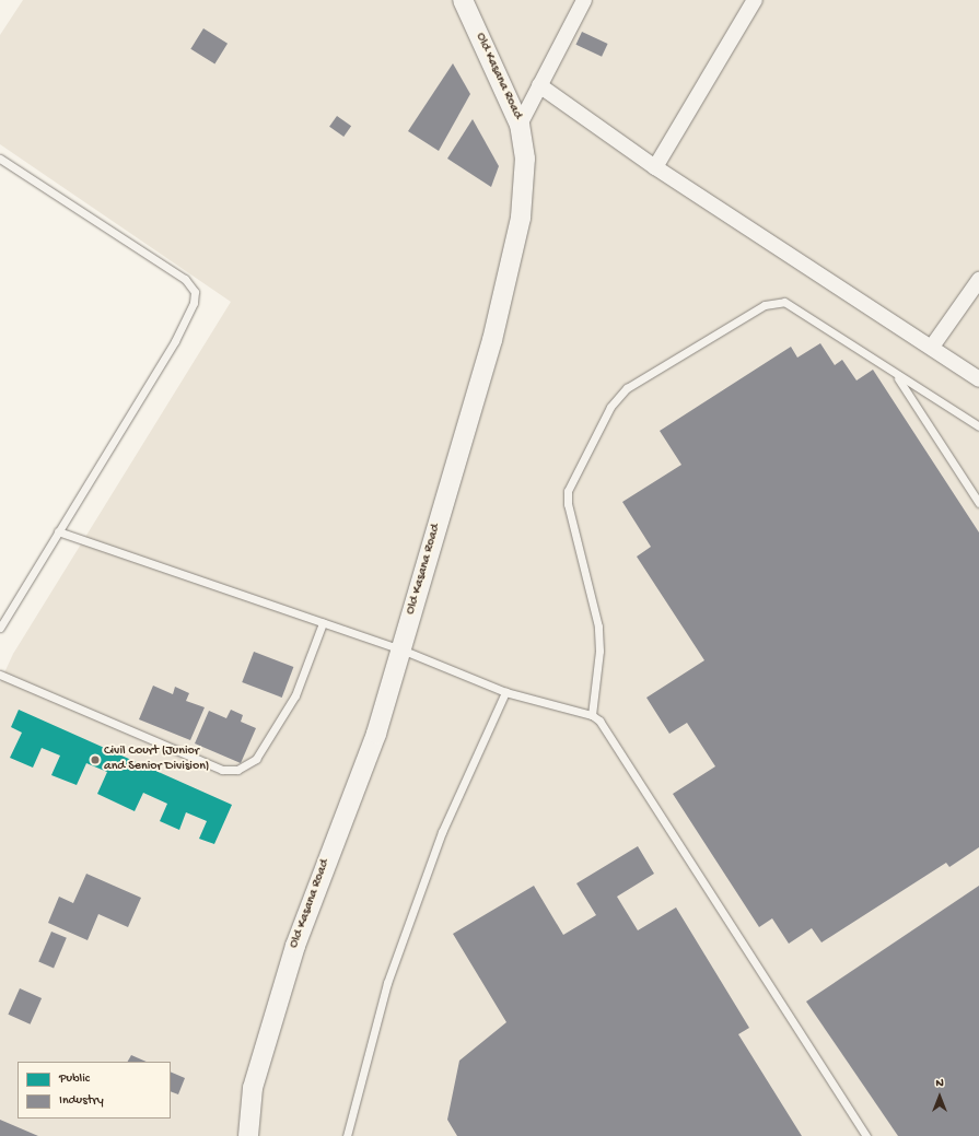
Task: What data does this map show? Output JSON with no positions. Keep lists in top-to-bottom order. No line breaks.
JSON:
{"streets":{"street":["Old Kasana Road"]},"places":["Civil Court (Junior and Senior Division)"],"legend":["Public","Industry"],"north":"top"}
